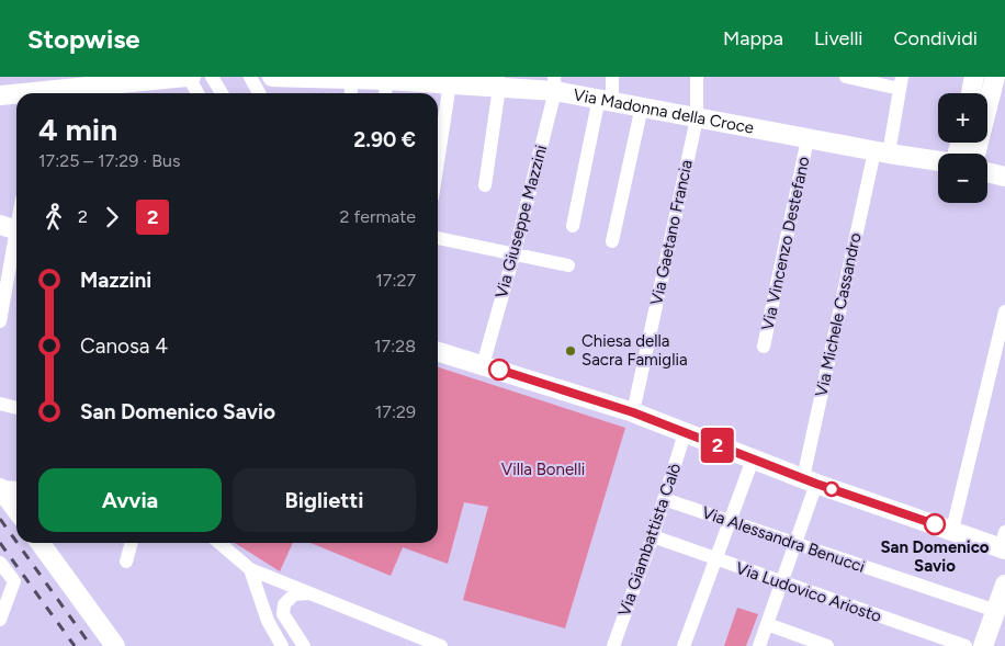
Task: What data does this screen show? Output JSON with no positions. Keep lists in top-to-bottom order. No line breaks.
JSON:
{"streets":{"street":["Via Madonna della Croce","Via Giuseppe Mazzini","Via Gaetano Francia","Via Vincenzo Destefano","Via Michele Cassandro","Via Giambattista Calò","Via Alessandra Benucci","Via Ludovico Ariosto"]},"crossings":[["Via Madonna della Croce","Via Giuseppe Mazzini"],["Via Madonna della Croce","Via Gaetano Francia"],["Via Madonna della Croce","Via Vincenzo Destefano"],["Via Madonna della Croce","Via Michele Cassandro"],["Via Michele Cassandro","Via Alessandra Benucci"],["Via Michele Cassandro","Via Ludovico Ariosto"],["Via Giambattista Calò","Via Alessandra Benucci"],["Via Giambattista Calò","Via Ludovico Ariosto"]],"parks":["Villa Bonelli"],"places":["Chiesa della Sacra Famiglia","San Domenico Savio"],"lines":["bus line 2"],"page":{"header":"Stopwise","nav":["Mappa","Livelli","Condividi"],"on_map":"2","map_buttons":["+","−"],"heading":["4 min","17:25 – 17:29 · Bus","2.90 €"],"legs":["2","2","2 fermate"],"list":[{"name":"Mazzini","value":"17:27"},{"name":"Canosa 4","value":"17:28"},{"name":"San Domenico Savio","value":"17:29"}],"buttons":["Avvia","Biglietti"]}}
